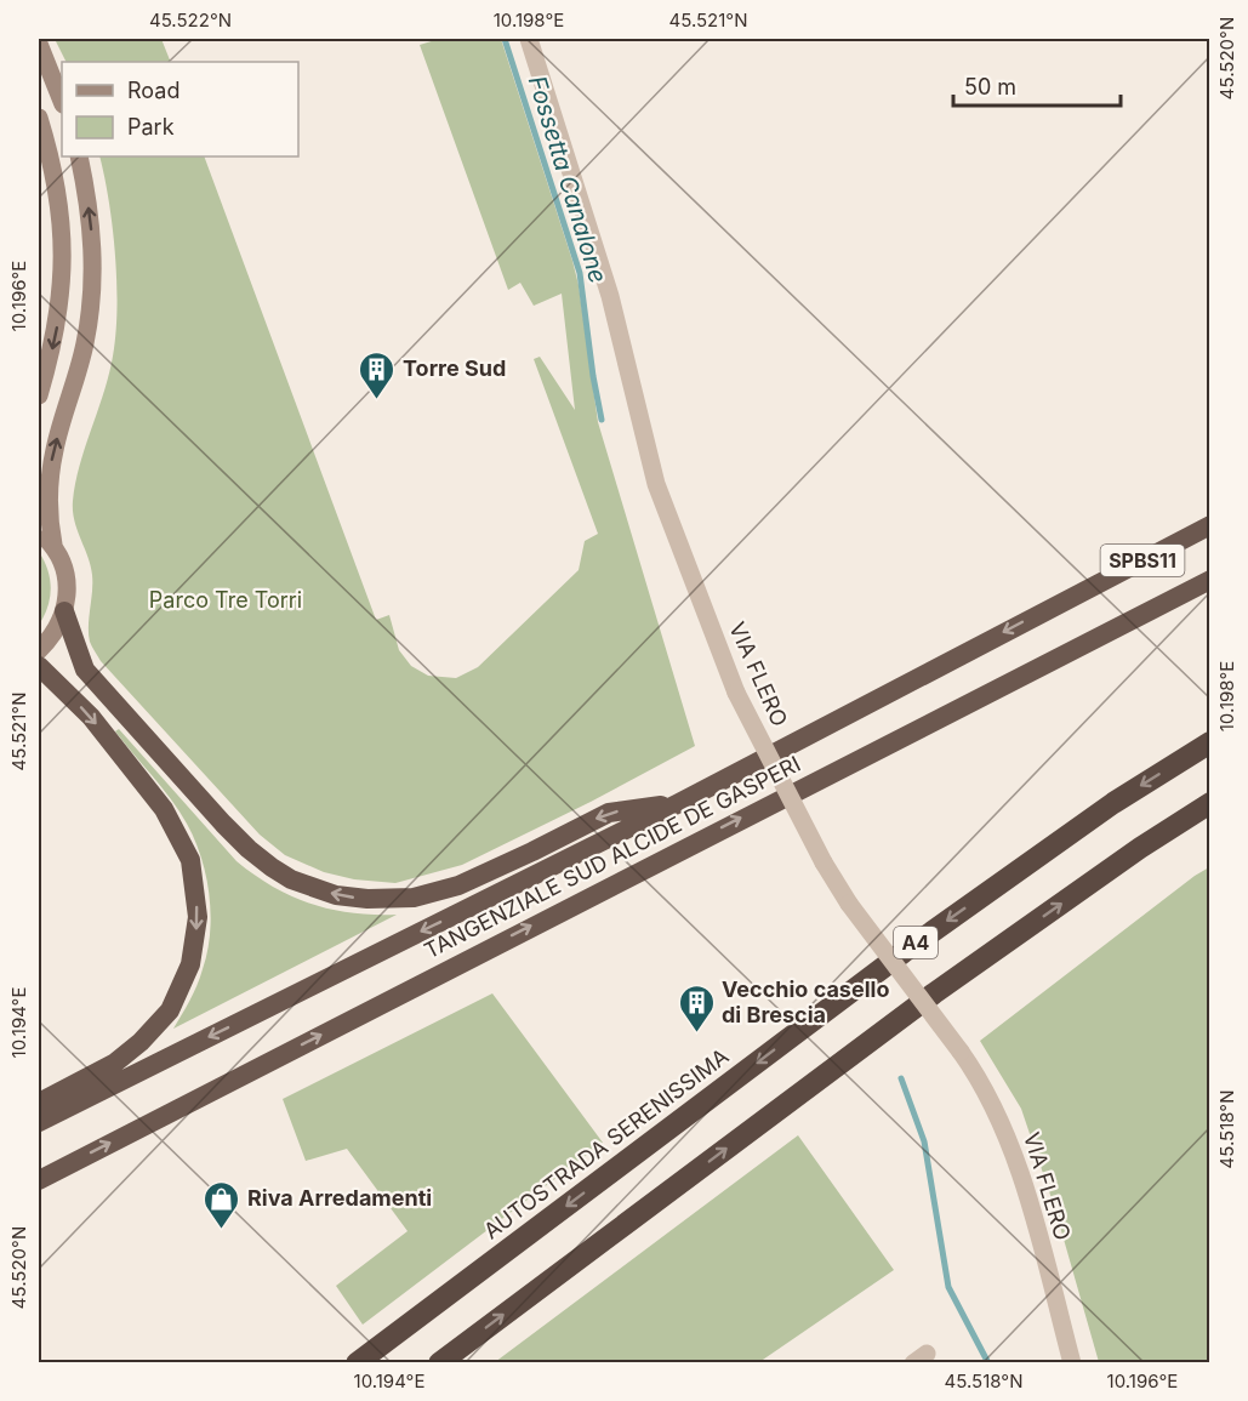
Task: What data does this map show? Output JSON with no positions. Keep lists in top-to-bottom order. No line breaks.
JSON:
{"streets":{"highway":["SPBS11","TANGENZIALE SUD ALCIDE DE GASPERI","A4","AUTOSTRADA SERENISSIMA"],"street":["VIA FLERO"]},"water":["Fossetta Canalone"],"parks":["Parco Tre Torri"],"places":{"building":["Torre Sud","Vecchio casello di Brescia"],"shop":["Riva Arredamenti"]},"legend":["Road","Park"],"scale_bar":"50 m","coordinates":["45.522°N","10.198°E","45.521°N","45.520°N","10.196°E","10.194°E","45.518°N"]}
